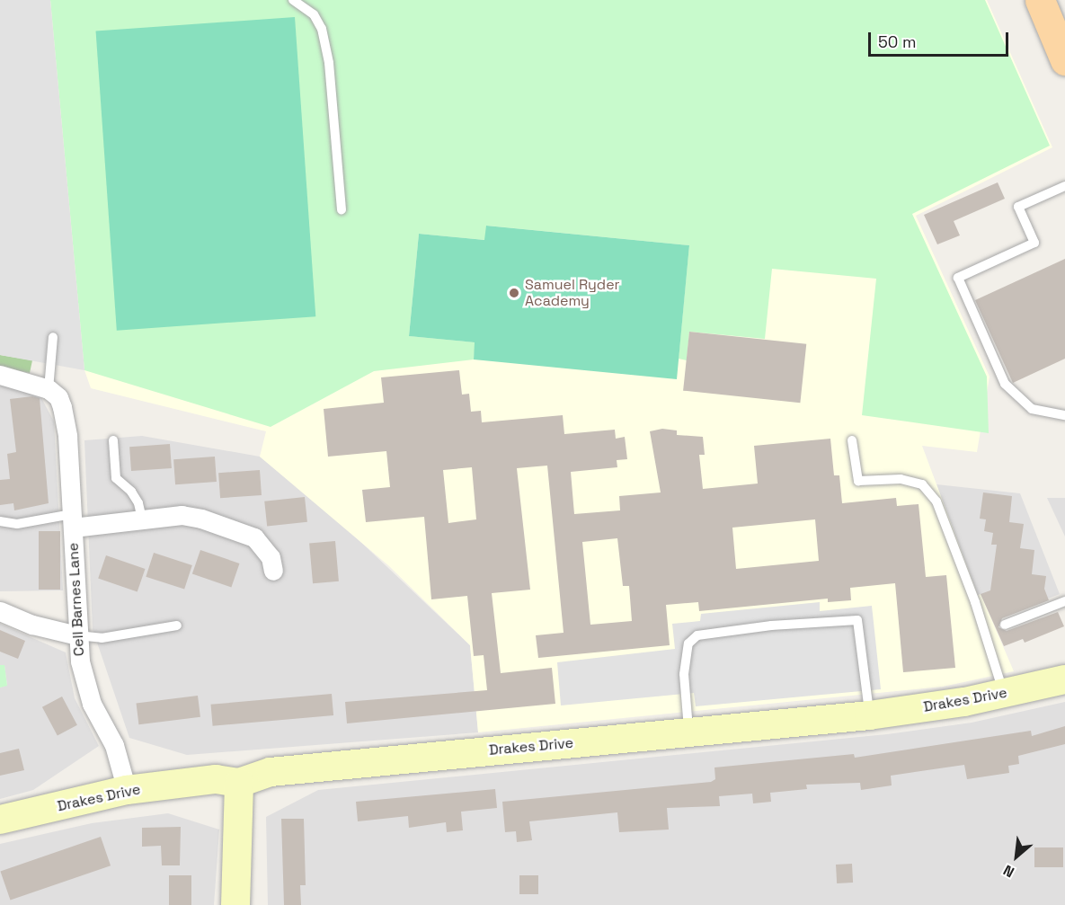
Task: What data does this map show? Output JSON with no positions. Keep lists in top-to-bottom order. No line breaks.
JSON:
{"streets":{"street":["Cell Barnes Lane","Drakes Drive"]},"crossings":[["Cell Barnes Lane","Drakes Drive"]],"places":["Samuel Ryder Academy"],"scale_bar":"50 m","north":"bottom left"}
